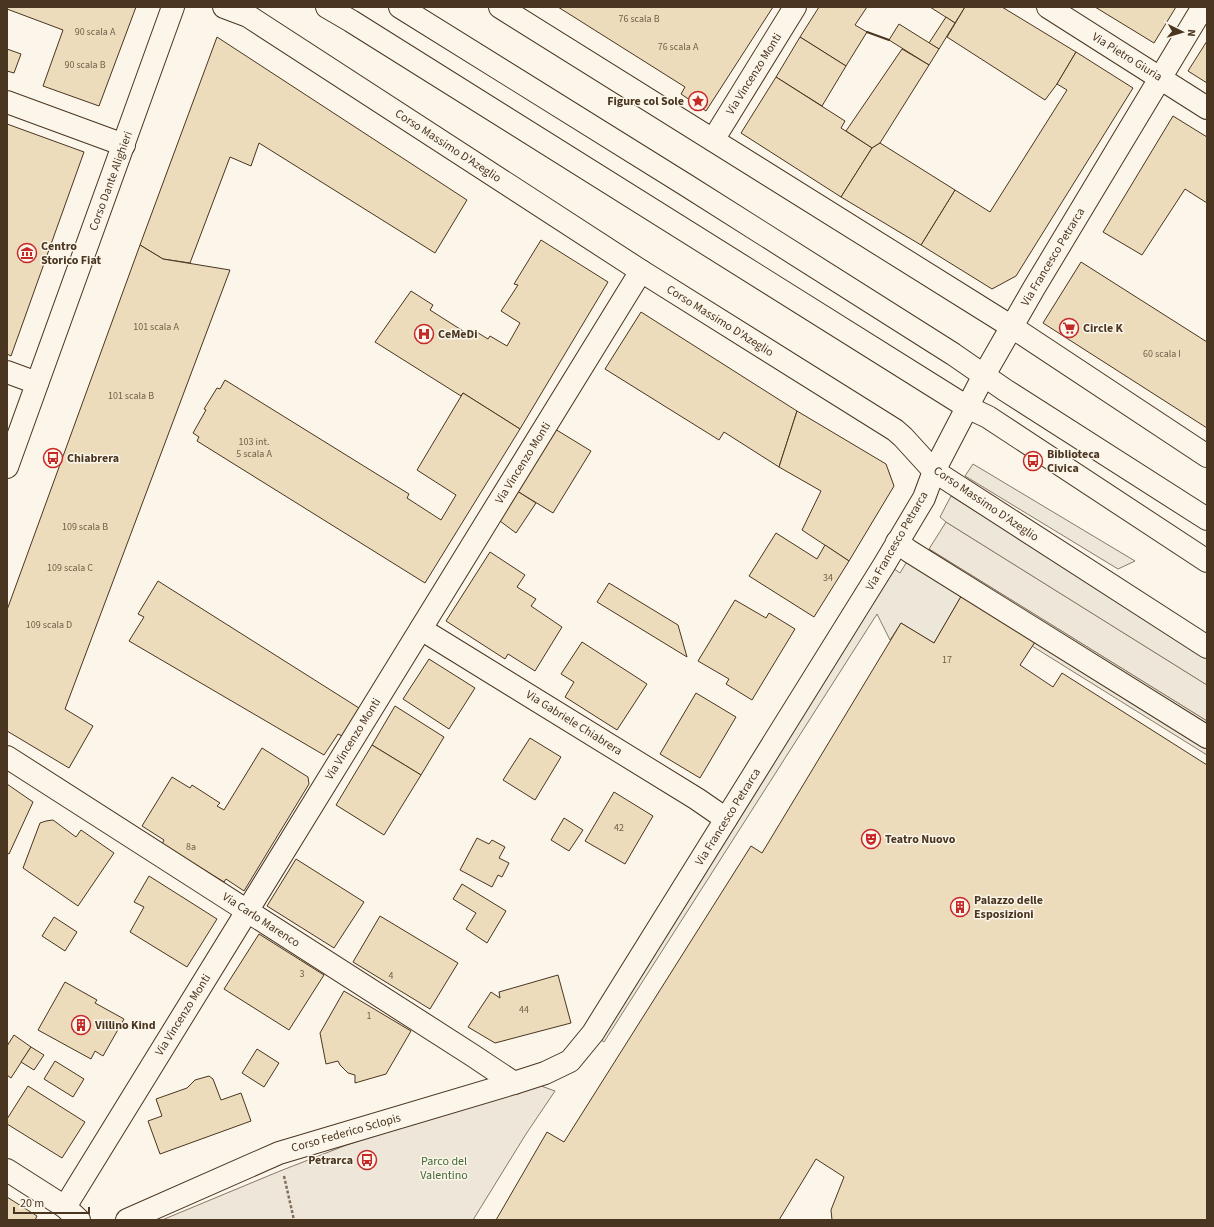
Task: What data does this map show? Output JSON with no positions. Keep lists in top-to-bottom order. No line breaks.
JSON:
{"streets":{"street":["Via Pietro Giuria","Via Vincenzo Monti","Corso Massimo D'Azeglio","Corso Dante Alighieri","Via Francesco Petrarca","Via Gabriele Chiabrera","Via Carlo Marenco","Corso Federico Sclopis"]},"crossings":[["Via Pietro Giuria","Via Francesco Petrarca"],["Via Vincenzo Monti","Corso Massimo D'Azeglio"],["Via Vincenzo Monti","Via Gabriele Chiabrera"],["Via Vincenzo Monti","Via Carlo Marenco"],["Corso Massimo D'Azeglio","Via Francesco Petrarca"],["Via Francesco Petrarca","Via Gabriele Chiabrera"],["Via Francesco Petrarca","Corso Federico Sclopis"],["Via Carlo Marenco","Corso Federico Sclopis"]],"parks":["Parco del Valentino"],"places":{"place":["Figure col Sole"],"museum":["Centro Storico Fiat"],"supermarket":["Circle K"],"hospital":["CeMeDi"],"bus stop":["Chiabrera","Biblioteca Civica","Petrarca"],"theatre":["Teatro Nuovo"],"building":["Palazzo delle Esposizioni","Villino Kind"]},"house_numbers":["76 scala B","90 scala A","76 scala A","90 scala B","101 scala A","60 scala I","101 scala B","103 int. 5 scala A","109 scala B","109 scala C","34","109 scala D","17","42","8a","3","4","44","1"],"scale_bar":"20 m","north":"right"}
